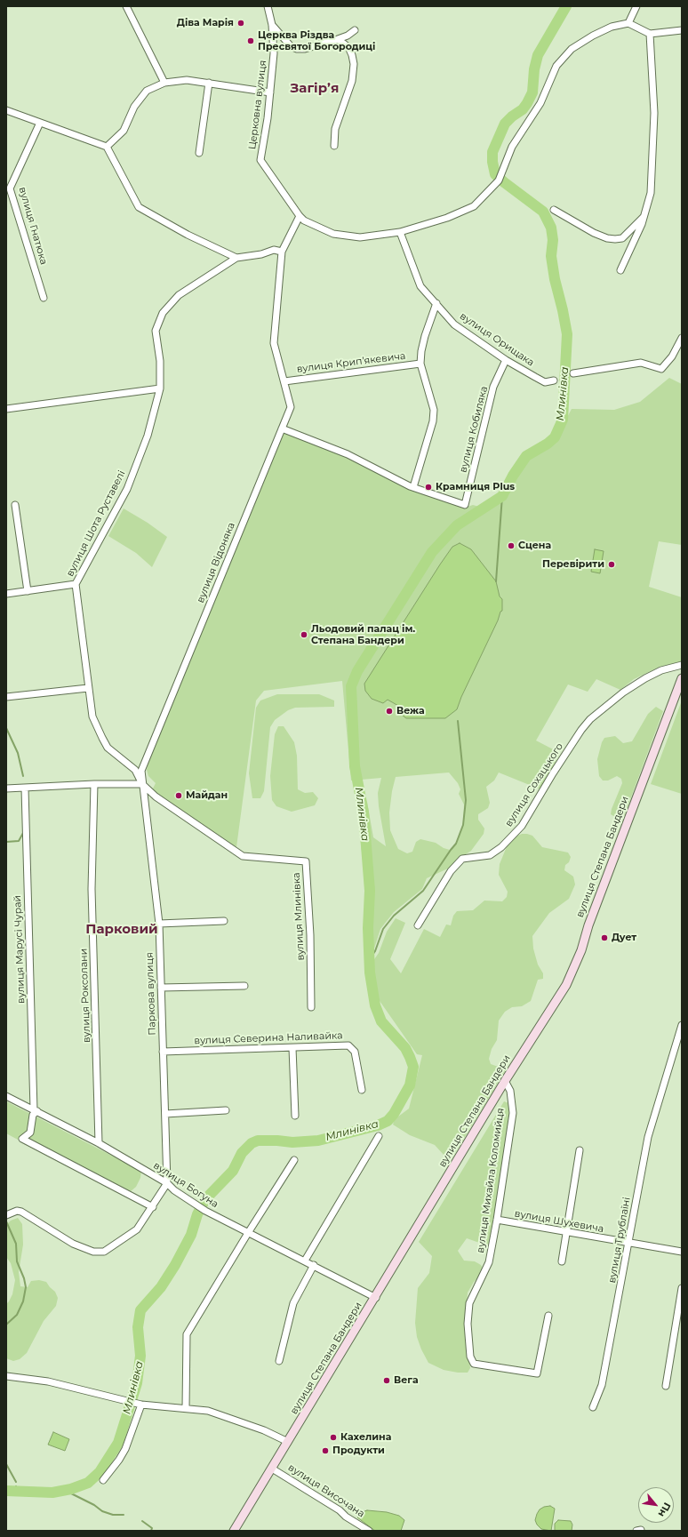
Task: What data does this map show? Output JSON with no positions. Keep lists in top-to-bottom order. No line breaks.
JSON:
{"streets":{"main road":["вулиця Степана Бандери"],"street":["Церковна вулиця","вулиця Гнатюка","вулиця Орищака","вулиця Крипʼякевича","вулиця Кобиляка","вулиця Шота Руставелі","вулиця Відоняка","вулиця Сохацького","вулиця Млинівка","вулиця Марусі Чурай","Паркова вулиця","вулиця Роксолани","вулиця Северина Наливайка","вулиця Михайла Коломийця","вулиця Богуна","вулиця Шухевича","вулиця Трублаїні","вулиця Височана"]},"crossings":[["Церковна вулиця","вулиця Відоняка"],["вулиця Орищака","вулиця Кобиляка"],["вулиця Крипʼякевича","вулиця Відоняка"],["вулиця Шота Руставелі","вулиця Відоняка"],["вулиця Шота Руставелі","вулиця Млинівка"],["вулиця Шота Руставелі","Паркова вулиця"],["вулиця Відоняка","вулиця Млинівка"],["вулиця Відоняка","Паркова вулиця"],["вулиця Степана Бандери","вулиця Михайла Коломийця"],["вулиця Степана Бандери","вулиця Богуна"],["вулиця Степана Бандери","вулиця Височана"],["вулиця Млинівка","Паркова вулиця"],["вулиця Марусі Чурай","вулиця Богуна"],["Паркова вулиця","вулиця Северина Наливайка"],["Паркова вулиця","вулиця Богуна"],["вулиця Роксолани","вулиця Богуна"],["вулиця Михайла Коломийця","вулиця Шухевича"],["вулиця Шухевича","вулиця Трублаїні"]],"districts":["Загір’я","Парковий"],"water":["Млинівка"],"places":["Діва Марія","Церква Різдва Пресвятої Богородиці","Крамниця Plus","Сцена","Перевірити","Льодовий палац ім. Степана Бандери","Вежа","Майдан","Дует","Вега","Кахелина","Продукти"],"north":"bottom right"}
